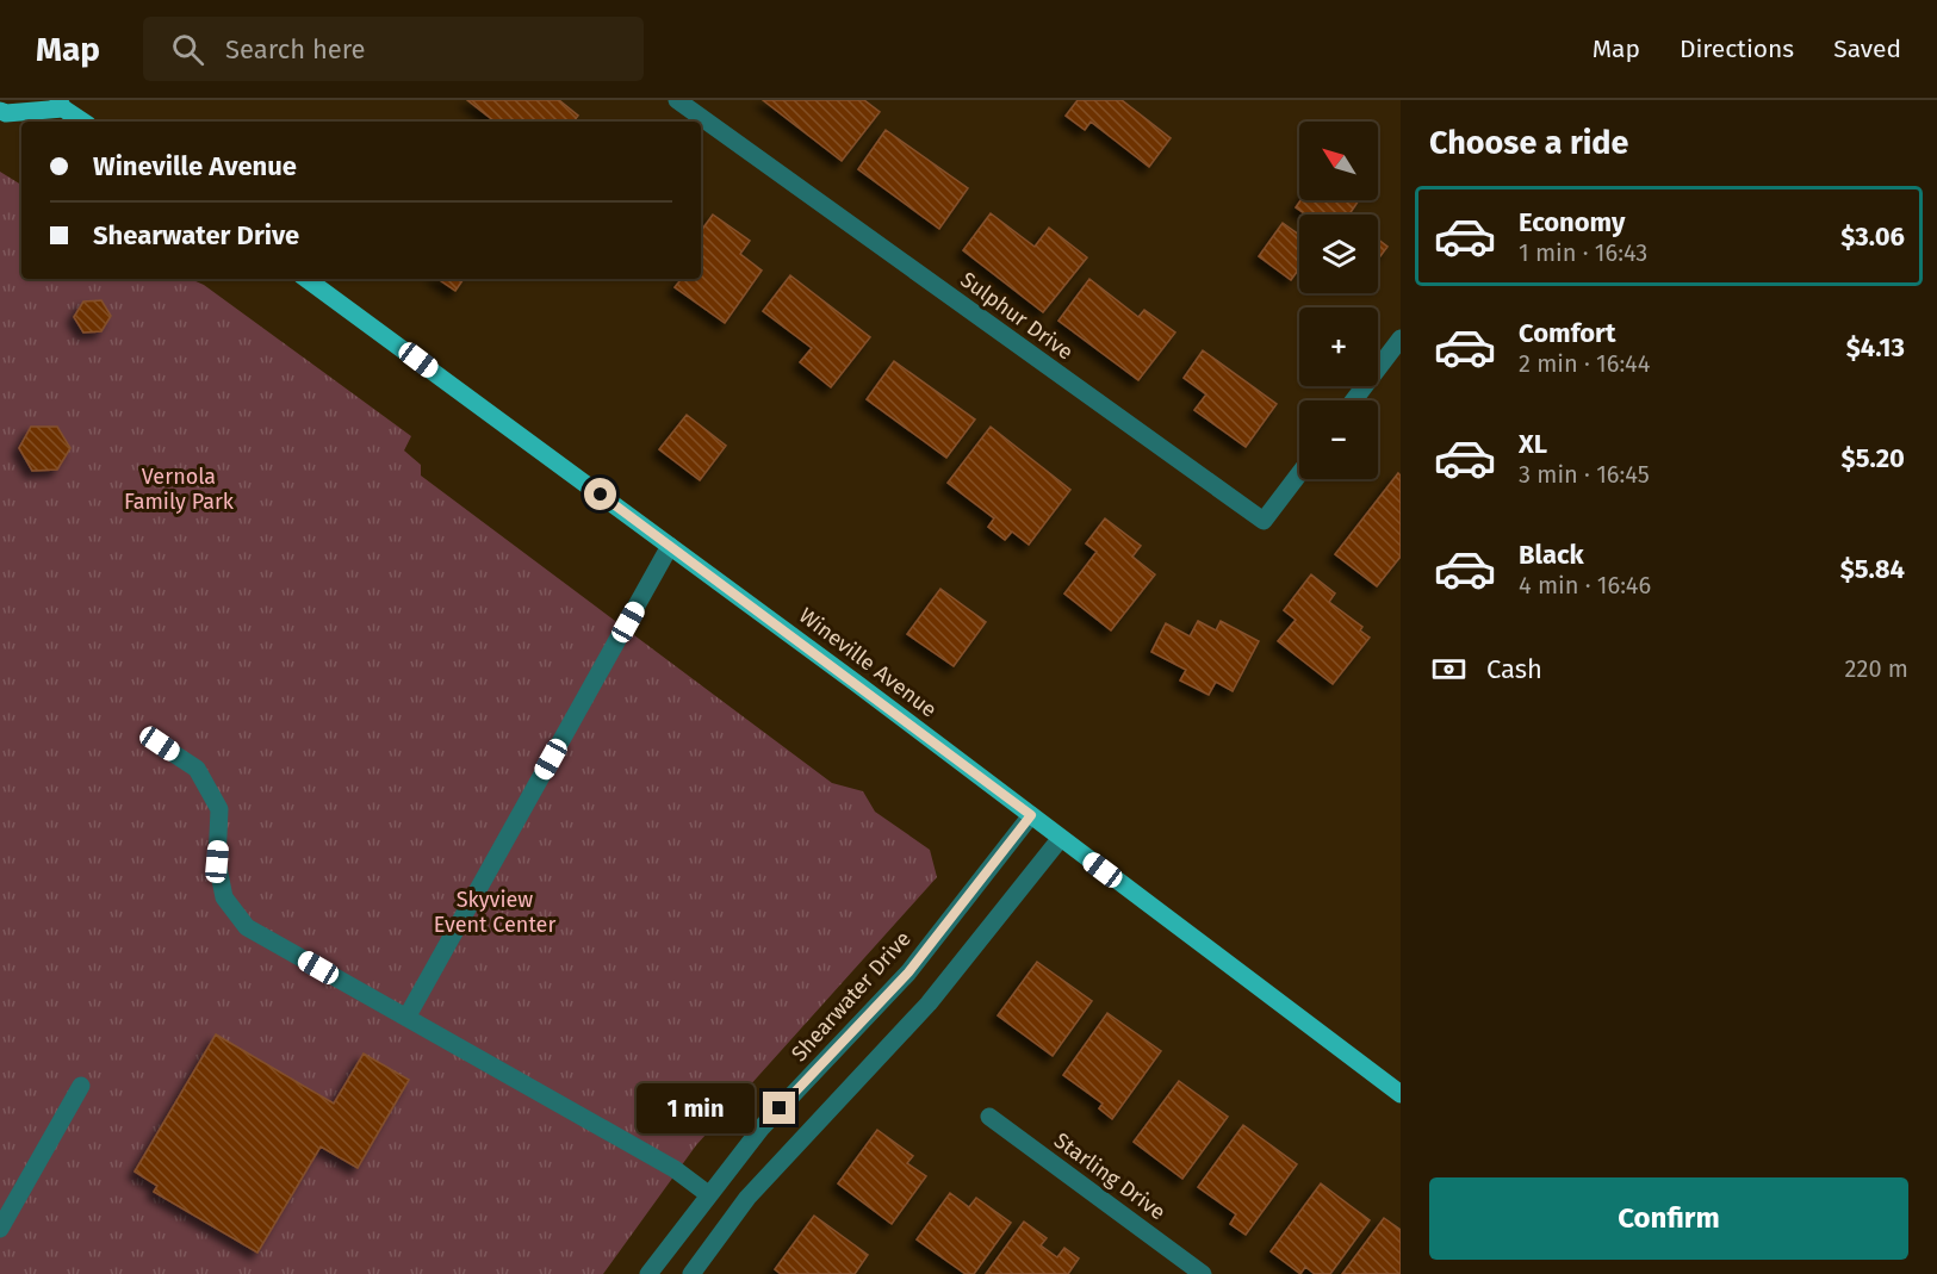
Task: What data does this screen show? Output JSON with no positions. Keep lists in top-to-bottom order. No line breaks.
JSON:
{"streets":{"main road":["Wineville Avenue"],"street":["Sulphur Drive","Shearwater Drive","Starling Drive"]},"crossings":[["Wineville Avenue","Shearwater Drive"]],"parks":["Vernola Family Park","Skyview Event Center"],"north":"top left","page":{"header":"Map","search":"Search here","nav":["Map","Directions","Saved"],"heading":"Choose a ride","map_buttons":["+","−"],"banner":["Wineville Avenue","Shearwater Drive"],"list":[{"name":"Economy","note":"1 min · 16:43","value":"$3.06"},{"name":"Comfort","note":"2 min · 16:44","value":"$4.13"},{"name":"XL","note":"3 min · 16:45","value":"$5.20"},{"name":"Black","note":"4 min · 16:46","value":"$5.84"}],"pay":["Cash","220 m"],"bubble":"1 min","buttons":"Confirm"}}
